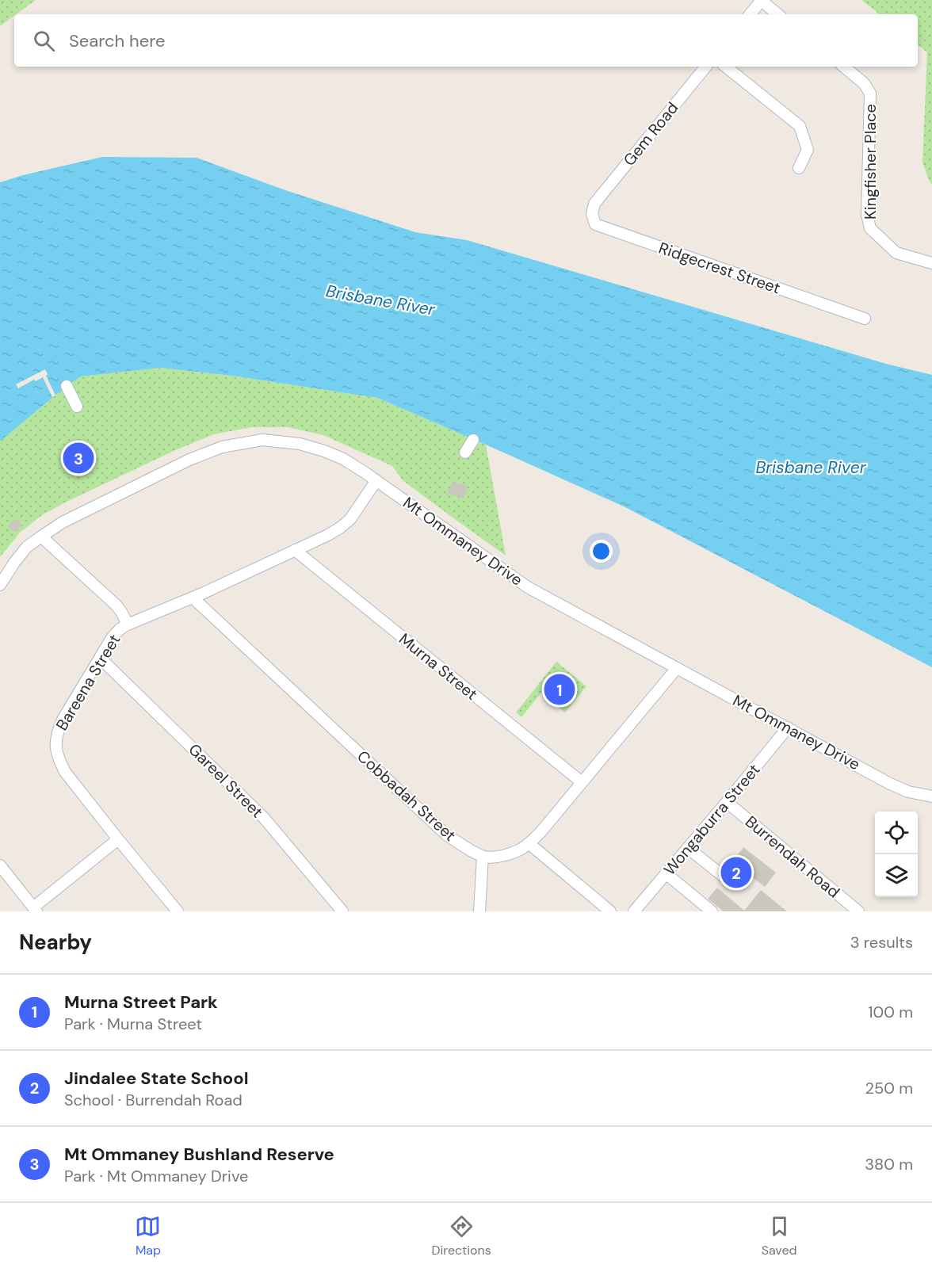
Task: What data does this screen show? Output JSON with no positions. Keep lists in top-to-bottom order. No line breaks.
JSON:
{"streets":{"street":["Gem Road","Kingfisher Place","Ridgecrest Street","Mt Ommaney Drive","Murna Street","Bareena Street","Gareel Street","Cobbadah Street","Wongaburra Street","Burrendah Road"]},"crossings":[["Gem Road","Ridgecrest Street"],["Mt Ommaney Drive","Bareena Street"],["Mt Ommaney Drive","Wongaburra Street"],["Murna Street","Bareena Street"],["Bareena Street","Gareel Street"],["Bareena Street","Cobbadah Street"],["Wongaburra Street","Burrendah Road"]],"water":["Brisbane River"],"page":{"search":"Search here","pins":["3","1","2"],"heading":["Nearby","3 results"],"list":[{"mark":"1","name":"Murna Street Park","note":"Park · Murna Street","value":"100 m"},{"mark":"2","name":"Jindalee State School","note":"School · Burrendah Road","value":"250 m"},{"mark":"3","name":"Mt Ommaney Bushland Reserve","note":"Park · Mt Ommaney Drive","value":"380 m"}],"nav":["Map","Directions","Saved"]}}
